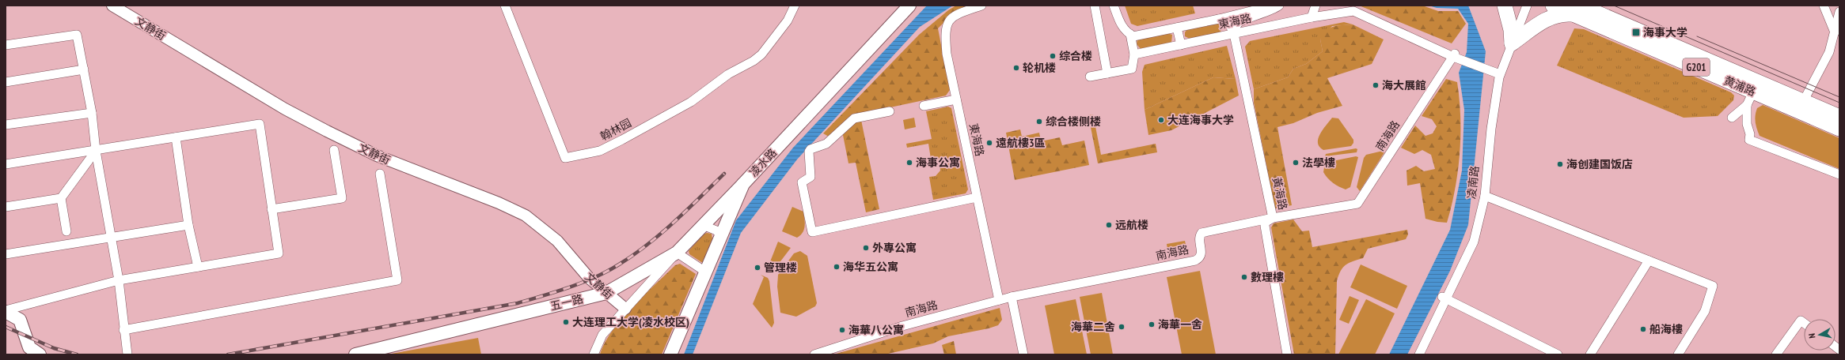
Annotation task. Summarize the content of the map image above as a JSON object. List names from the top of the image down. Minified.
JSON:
{"streets":{"highway":["G201","黄浦路"],"main road":["凌水路","五一路"],"street":["東海路","文静街","翰林园","南海路","凌南路","黃海路"]},"crossings":[["東海路","南海路"],["東海路","黃海路"],["文静街","五一路"],["南海路","黃海路"],["凌水路","五一路"]],"places":{"transit":["海事大学"],"other":["综合楼","轮机楼","海大展館","大连海事大学","综合楼侧楼","遠航樓3區","海事公寓","法學樓","海创建国饭店","远航楼","外專公寓","海华五公寓","管理楼","數理樓","大连理工大学(凌水校区)","海華一舍","海華二舍","船海樓","海華八公寓"]},"north":"left"}
